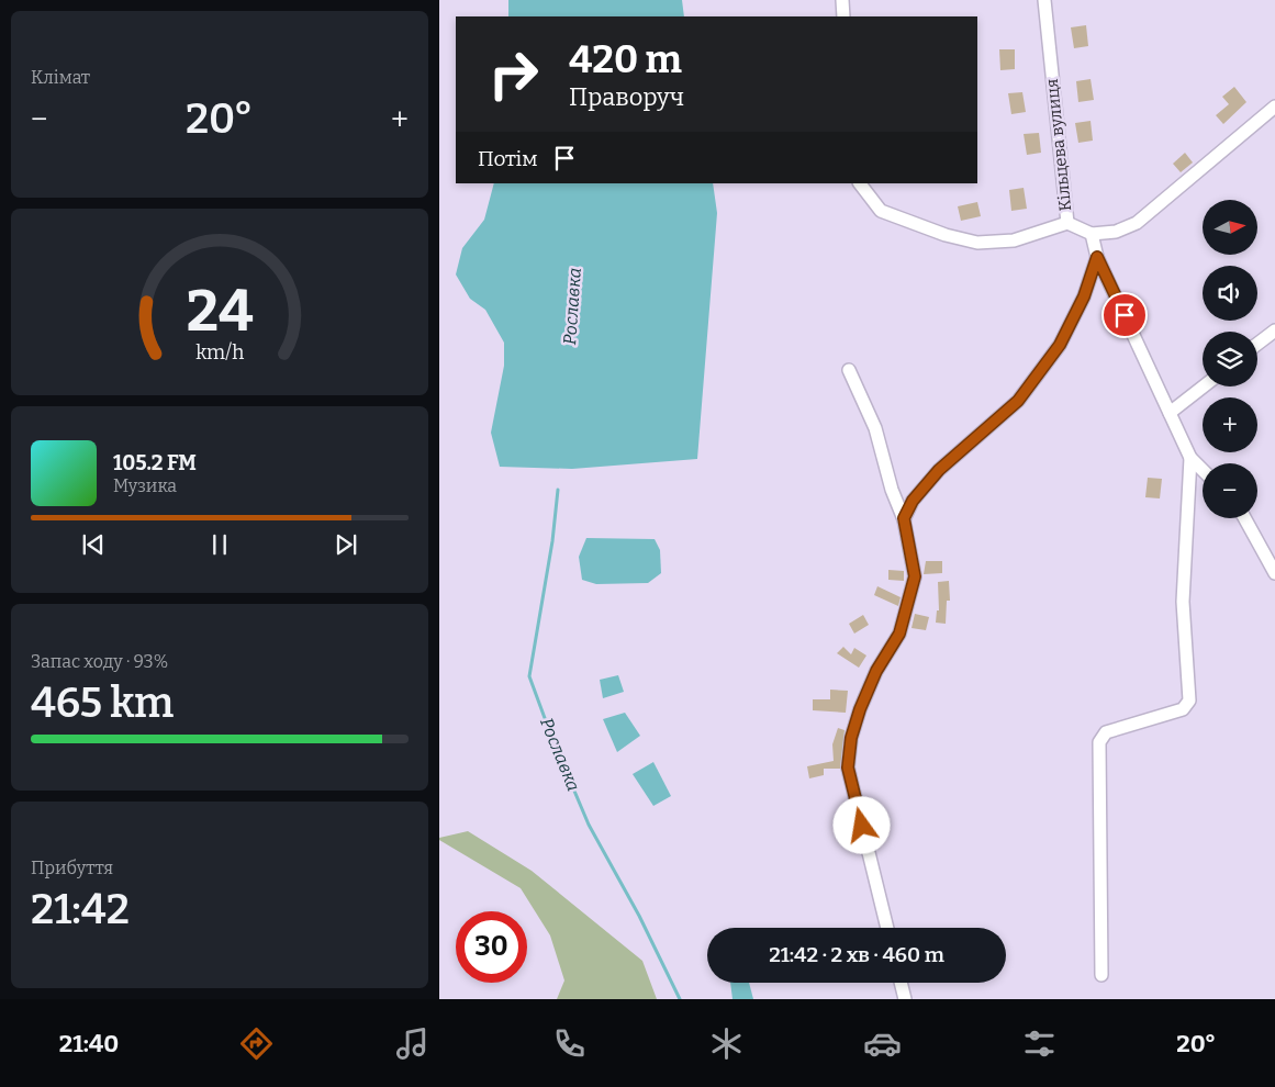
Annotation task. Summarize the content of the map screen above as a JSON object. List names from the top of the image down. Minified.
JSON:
{"streets":{"street":["Кільцева вулиця"]},"water":["Рославка"],"north":"right","page":{"tile":["Клімат",["Запас ходу · 93%","465 km"],["Прибуття","21:42"]],"turn":["420 m","Праворуч"],"heat":["−","20°","+"],"then":"Потім","map_buttons":["+","−"],"song":["105.2 FM","Музика"],"limit":"30","trip":"21:42 · 2 хв · 460 m","tabs":["21:40","20°"],"gauge":["24","km/h"]}}
